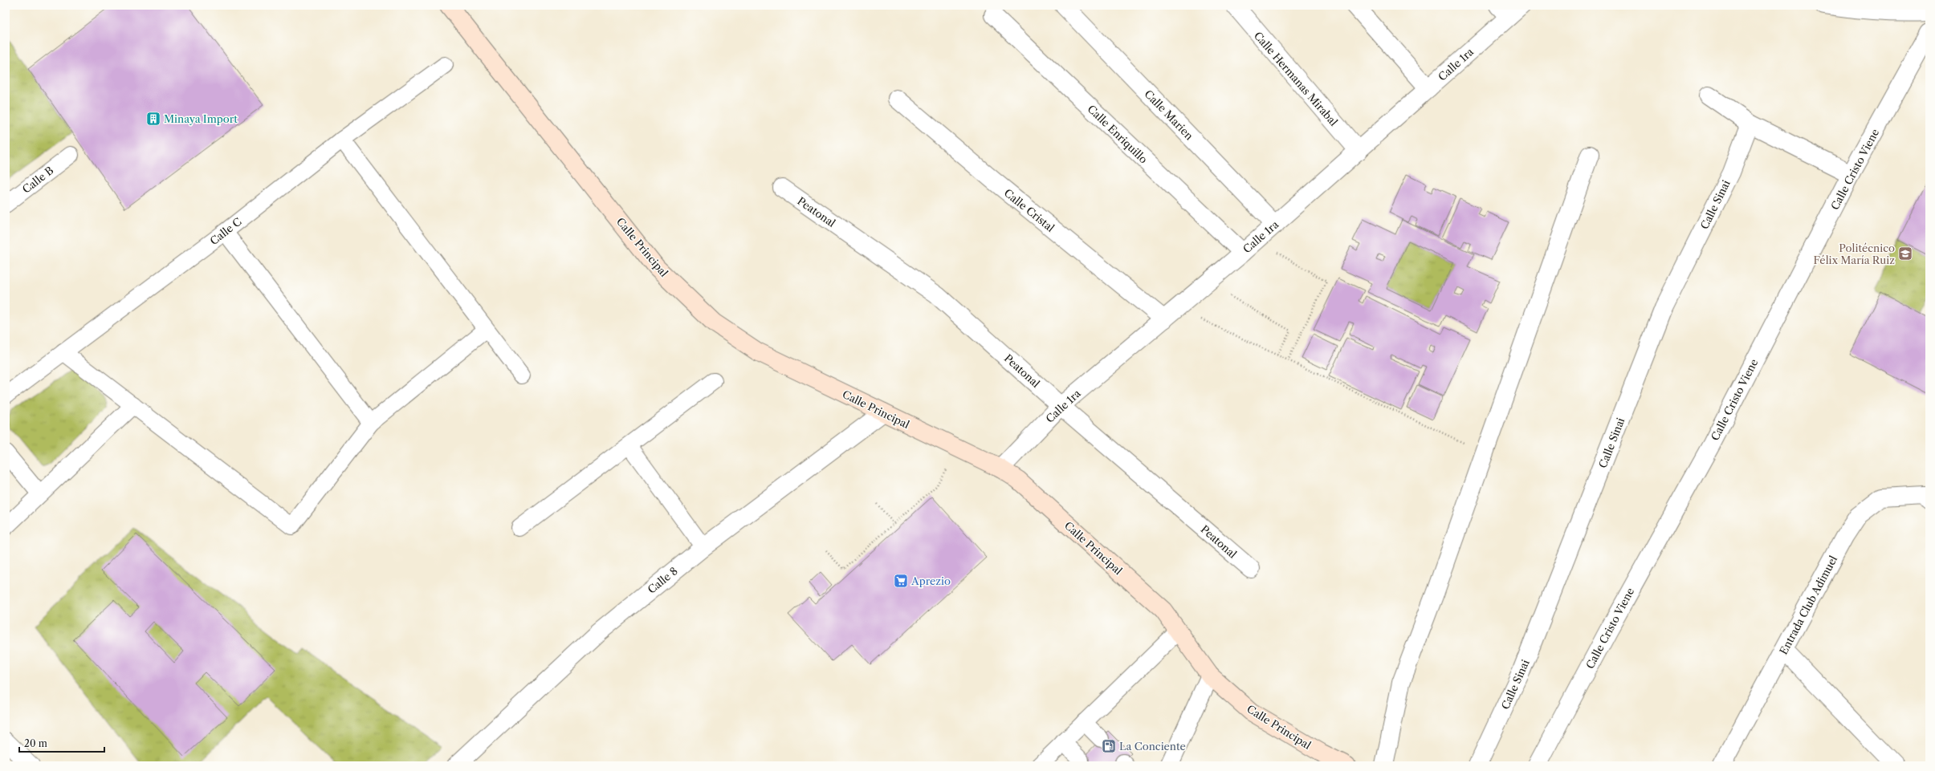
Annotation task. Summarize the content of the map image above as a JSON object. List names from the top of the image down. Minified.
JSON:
{"streets":{"street":["Calle 1ra","Calle Hermanas Mirabal","Calle Marien","Calle Enriquillo","Calle Cristo Viene","Calle Sinai","Calle Cristal","Peatonal","Calle Principal","Calle 8","Entrada Club Adimuel"],"lane":["Calle B","Calle C"]},"crossings":[["Calle 1ra","Calle Hermanas Mirabal"],["Calle 1ra","Calle Marien"],["Calle 1ra","Calle Enriquillo"],["Calle 1ra","Calle Cristal"],["Calle 1ra","Peatonal"],["Calle 1ra","Calle Principal"],["Calle Principal","Calle 8"]],"places":{"building":["Minaya Import"],"school or university":["Politécnico Félix María Ruiz"],"supermarket":["Aprezio"],"fuel station":["La Conciente"]},"scale_bar":"20 m"}
